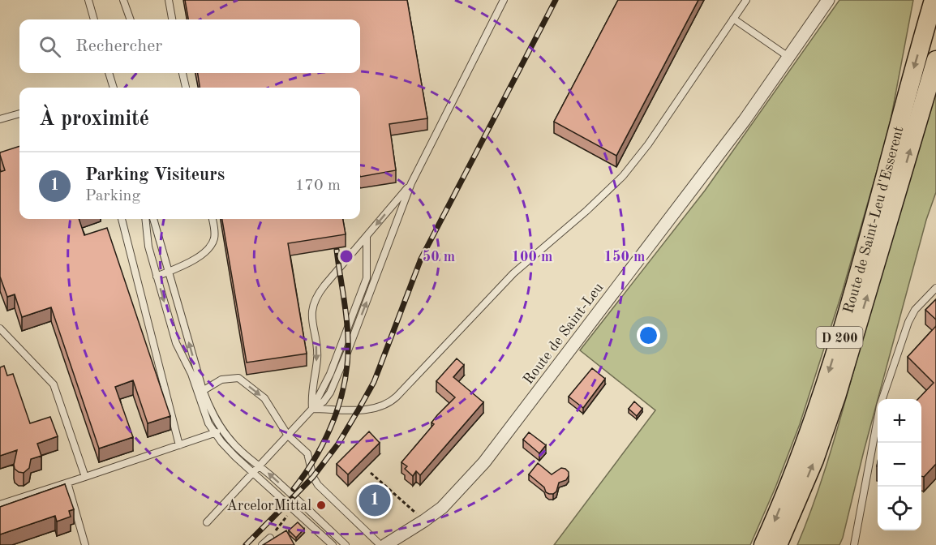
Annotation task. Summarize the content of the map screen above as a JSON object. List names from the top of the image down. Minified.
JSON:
{"streets":{"main road":["Route de Saint-Leu d'Esserent","D 200"],"street":["Route de Saint-Leu"]},"places":["ArcelorMittal"],"page":{"search":"Rechercher","heading":"À proximité","list":[{"mark":"1","name":"Parking Visiteurs","note":"Parking","value":"170 m"}],"map_buttons":["+","−"],"pins":"1"},"rings":["50 m","100 m","150 m"]}
